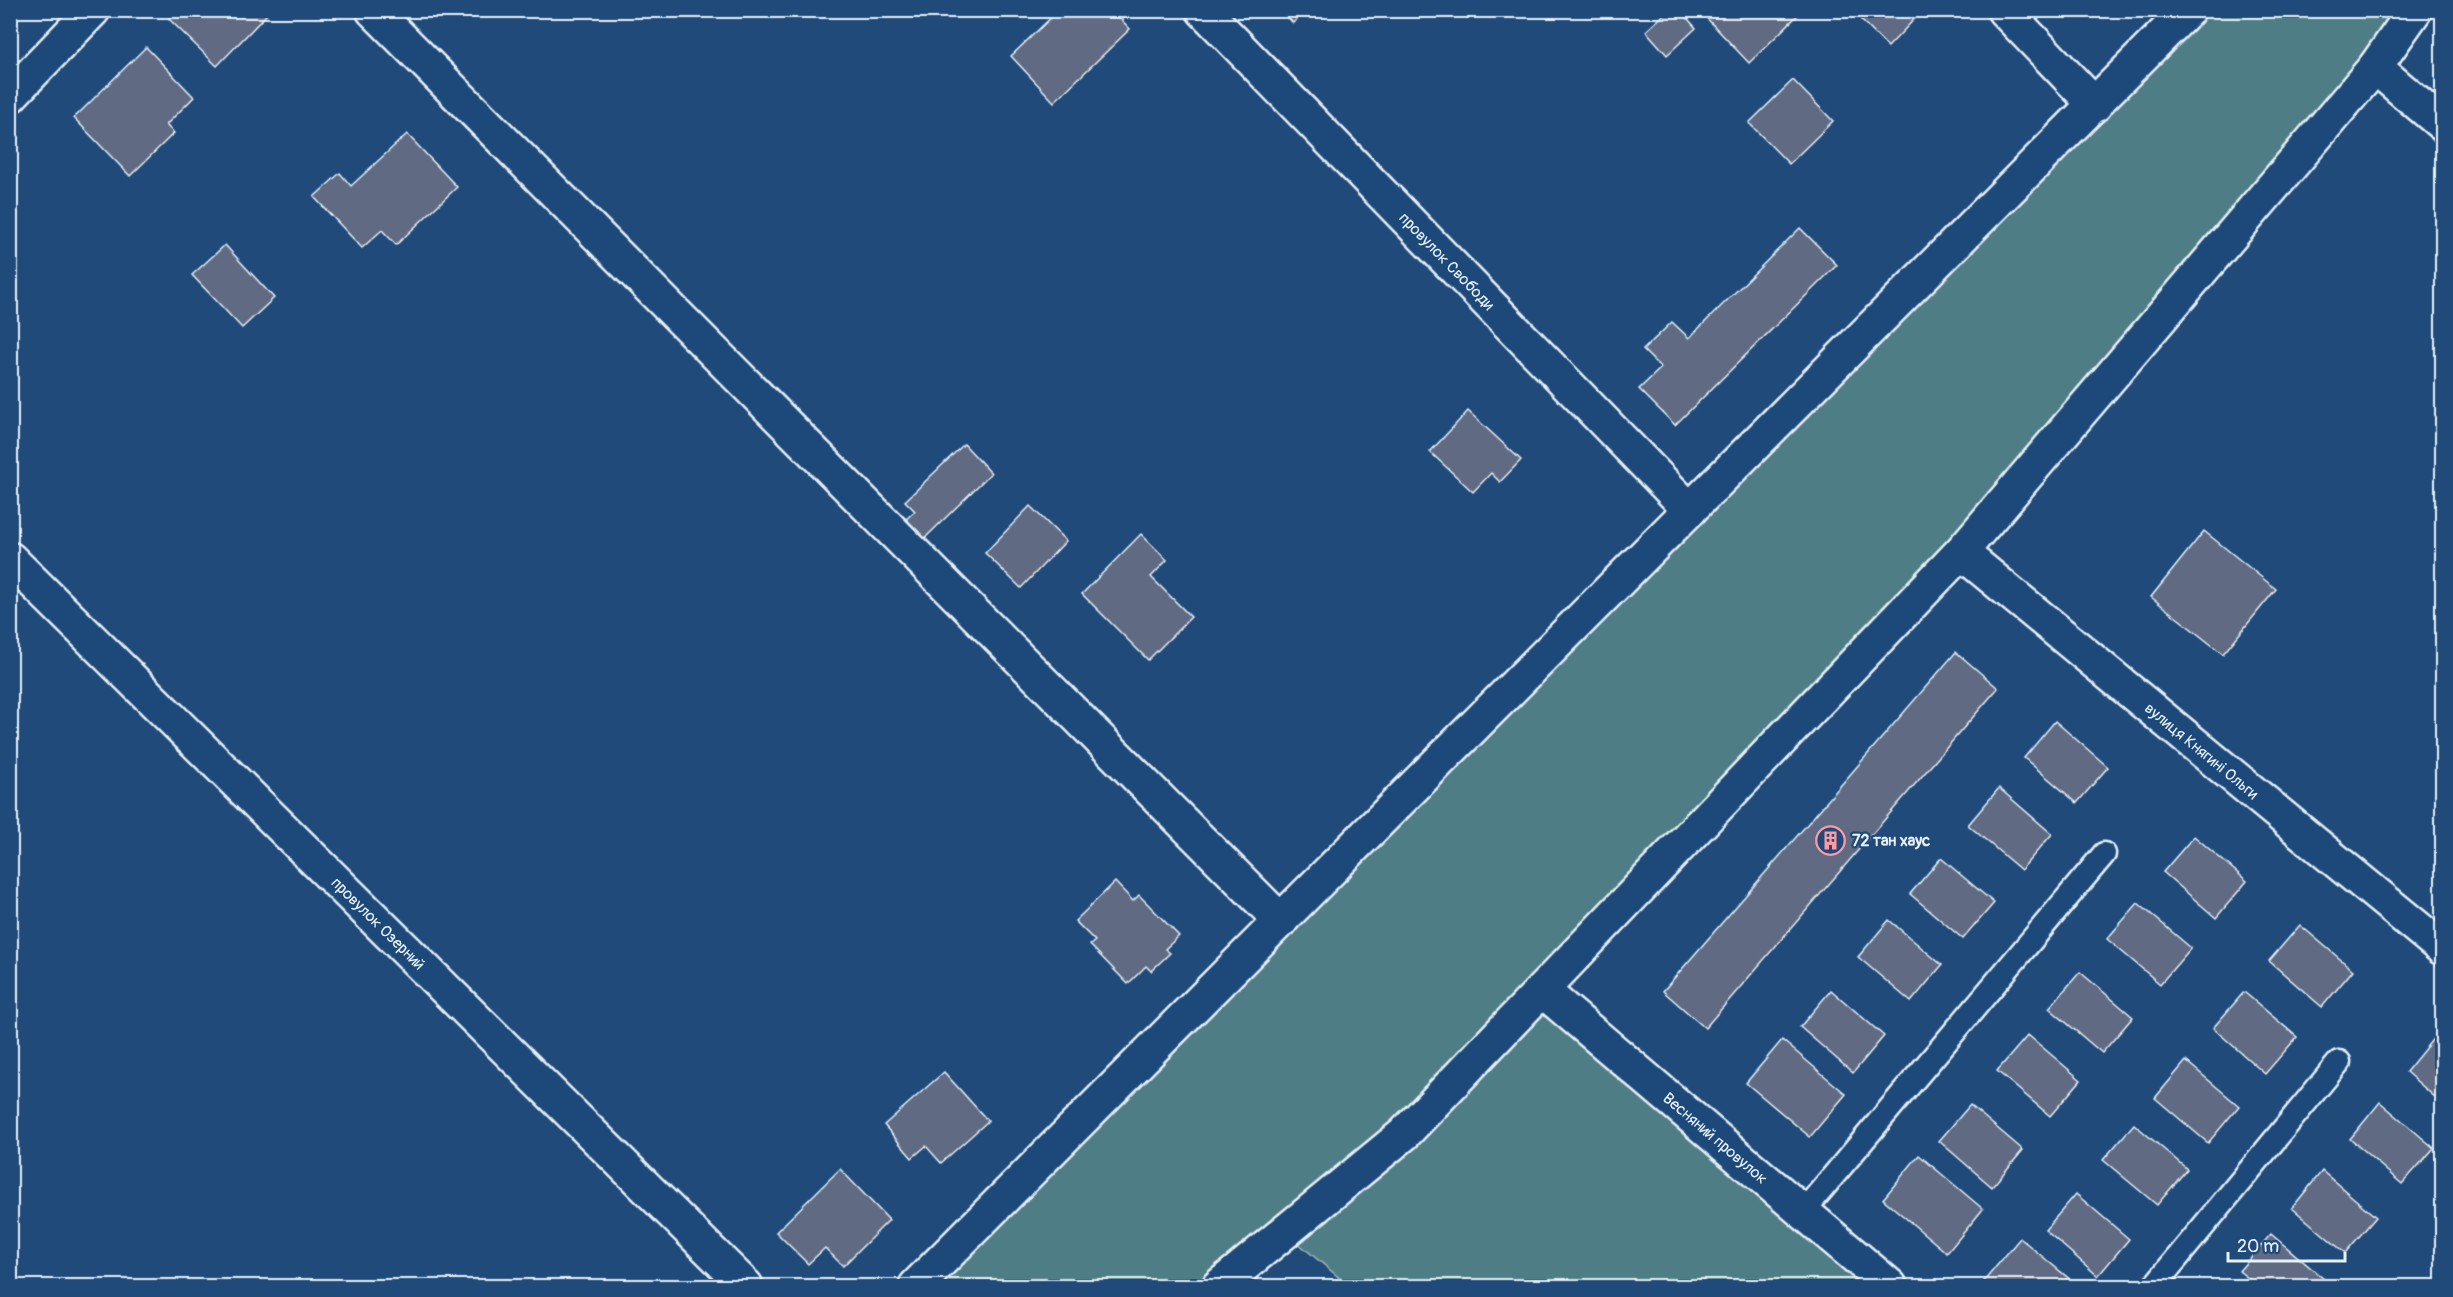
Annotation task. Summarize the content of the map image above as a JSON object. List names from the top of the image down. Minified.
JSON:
{"streets":{"street":["провулок Свободи","провулок Озерний","Весняний провулок"]},"places":{"building":["72 тан хаус"]},"scale_bar":"20 m"}
